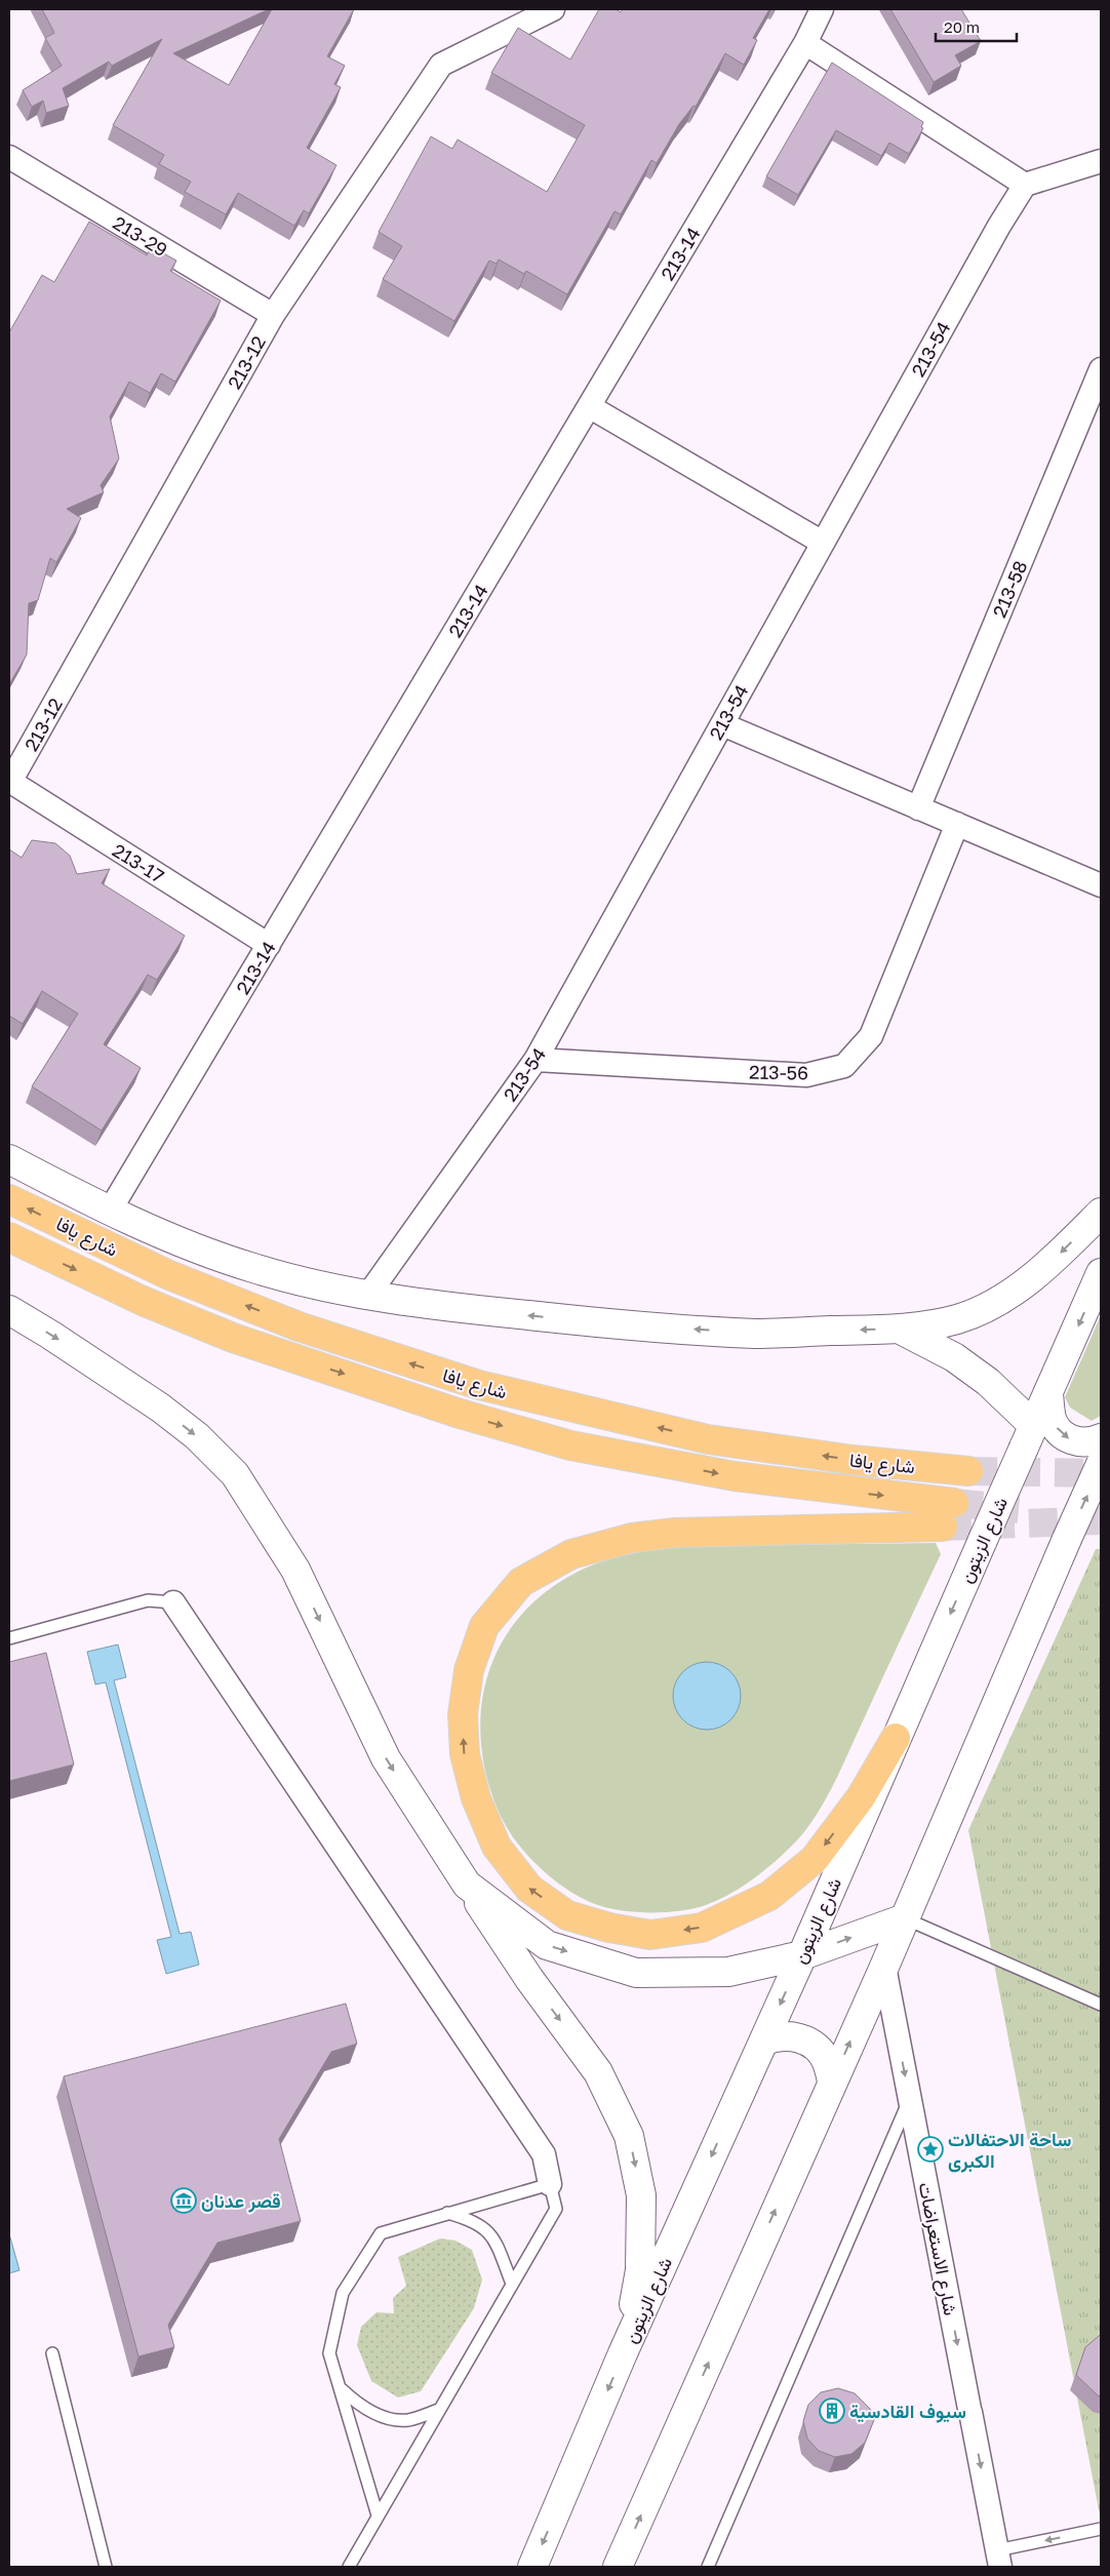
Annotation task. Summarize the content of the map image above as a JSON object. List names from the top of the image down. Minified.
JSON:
{"streets":{"highway":["شارع يافا"],"main road":["شارع الزيتون"],"street":["213-29","213-14","213-54","213-12","213-58","213-17","213-56","شارع الاستعراضات"]},"crossings":[["213-29","213-12"],["213-14","213-17"],["213-54","213-56"],["213-12","213-17"],["شارع يافا","شارع الزيتون"]],"one_way":["شارع الاستعراضات"],"places":{"place":["ساحة الاحتفالات الكبرى"],"museum":["قصر عدنان"],"building":["سيوف القادسية"]},"scale_bar":"20 m"}
